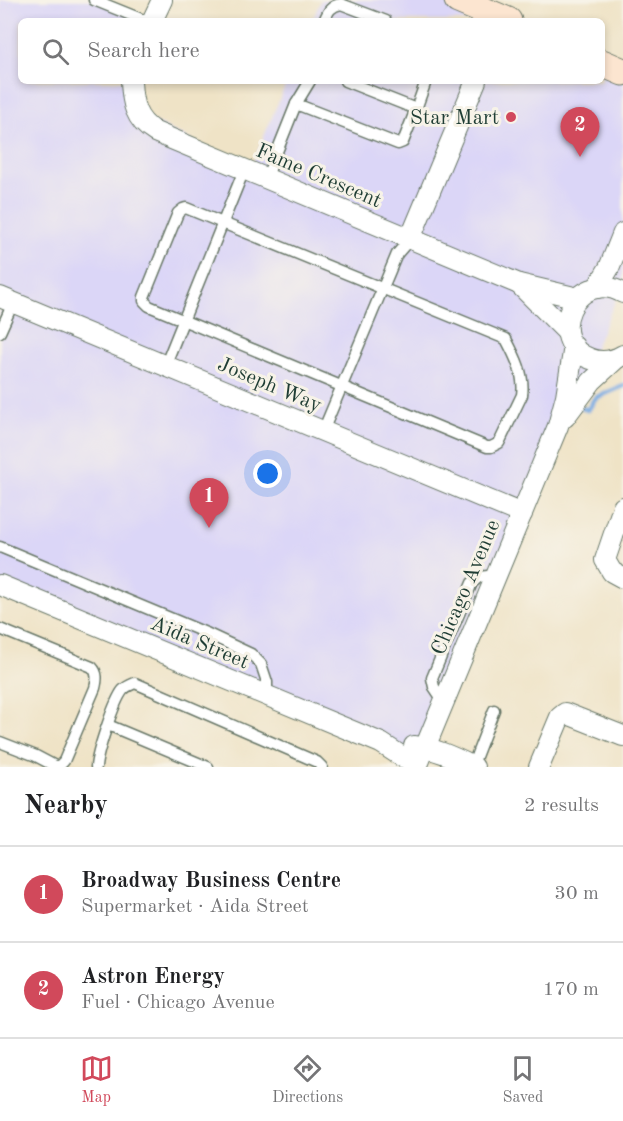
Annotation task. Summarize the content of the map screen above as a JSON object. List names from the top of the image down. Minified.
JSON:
{"streets":{"street":["Fame Crescent","Joseph Way","Chicago Avenue","Aida Street"]},"crossings":[["Fame Crescent","Chicago Avenue"],["Joseph Way","Chicago Avenue"],["Chicago Avenue","Aida Street"]],"places":["Star Mart"],"page":{"search":"Search here","pins":["2","1"],"heading":["Nearby","2 results"],"list":[{"mark":"1","name":"Broadway Business Centre","note":"Supermarket · Aida Street","value":"30 m"},{"mark":"2","name":"Astron Energy","note":"Fuel · Chicago Avenue","value":"170 m"}],"nav":["Map","Directions","Saved"]}}
